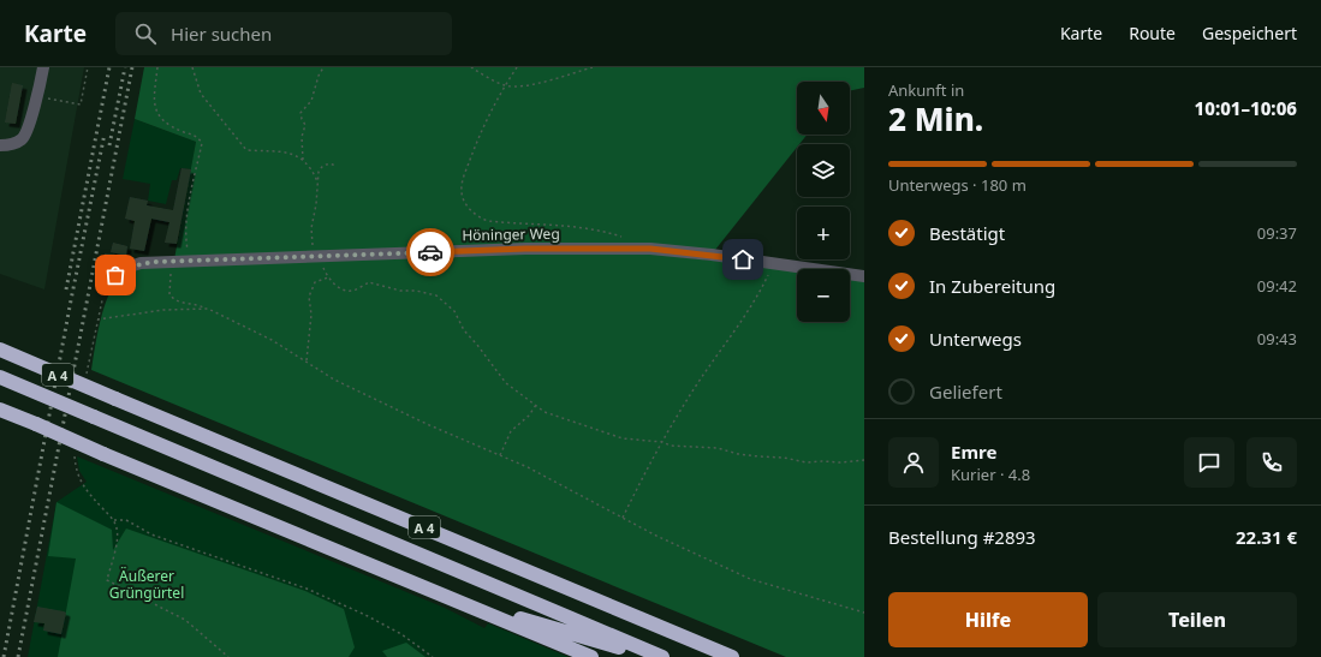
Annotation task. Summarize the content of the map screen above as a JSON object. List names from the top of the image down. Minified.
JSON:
{"streets":{"highway":["A 4"],"street":["Höninger Weg"]},"parks":["Äußerer Grüngürtel"],"north":"bottom","page":{"header":"Karte","search":"Hier suchen","nav":["Karte","Route","Gespeichert"],"heading":["2 Min.","Ankunft in","10:01–10:06"],"panel":["Emre","Kurier · 4.8","Bestellung #2893","22.31 €"],"map_buttons":["+","−"],"bar":"Unterwegs · 180 m","list":[["Bestätigt","09:37"],["In Zubereitung","09:42"],["Unterwegs","09:43"],"Geliefert"],"buttons":["Hilfe","Teilen"]}}
